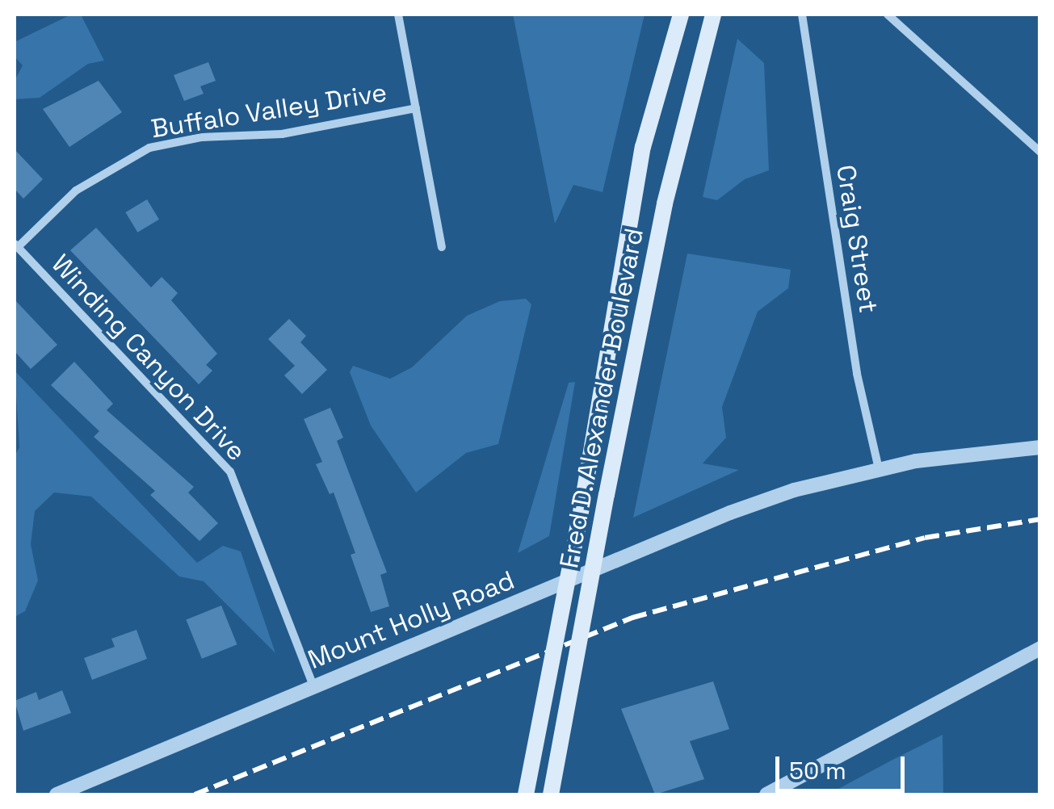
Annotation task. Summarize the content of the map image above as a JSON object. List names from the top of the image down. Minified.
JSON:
{"streets":{"main road":["Fred D. Alexander Boulevard"],"street":["Buffalo Valley Drive","Craig Street","Winding Canyon Drive","Mount Holly Road"]},"crossings":[["Buffalo Valley Drive","Winding Canyon Drive"],["Craig Street","Mount Holly Road"],["Winding Canyon Drive","Mount Holly Road"]],"scale_bar":"50 m"}
